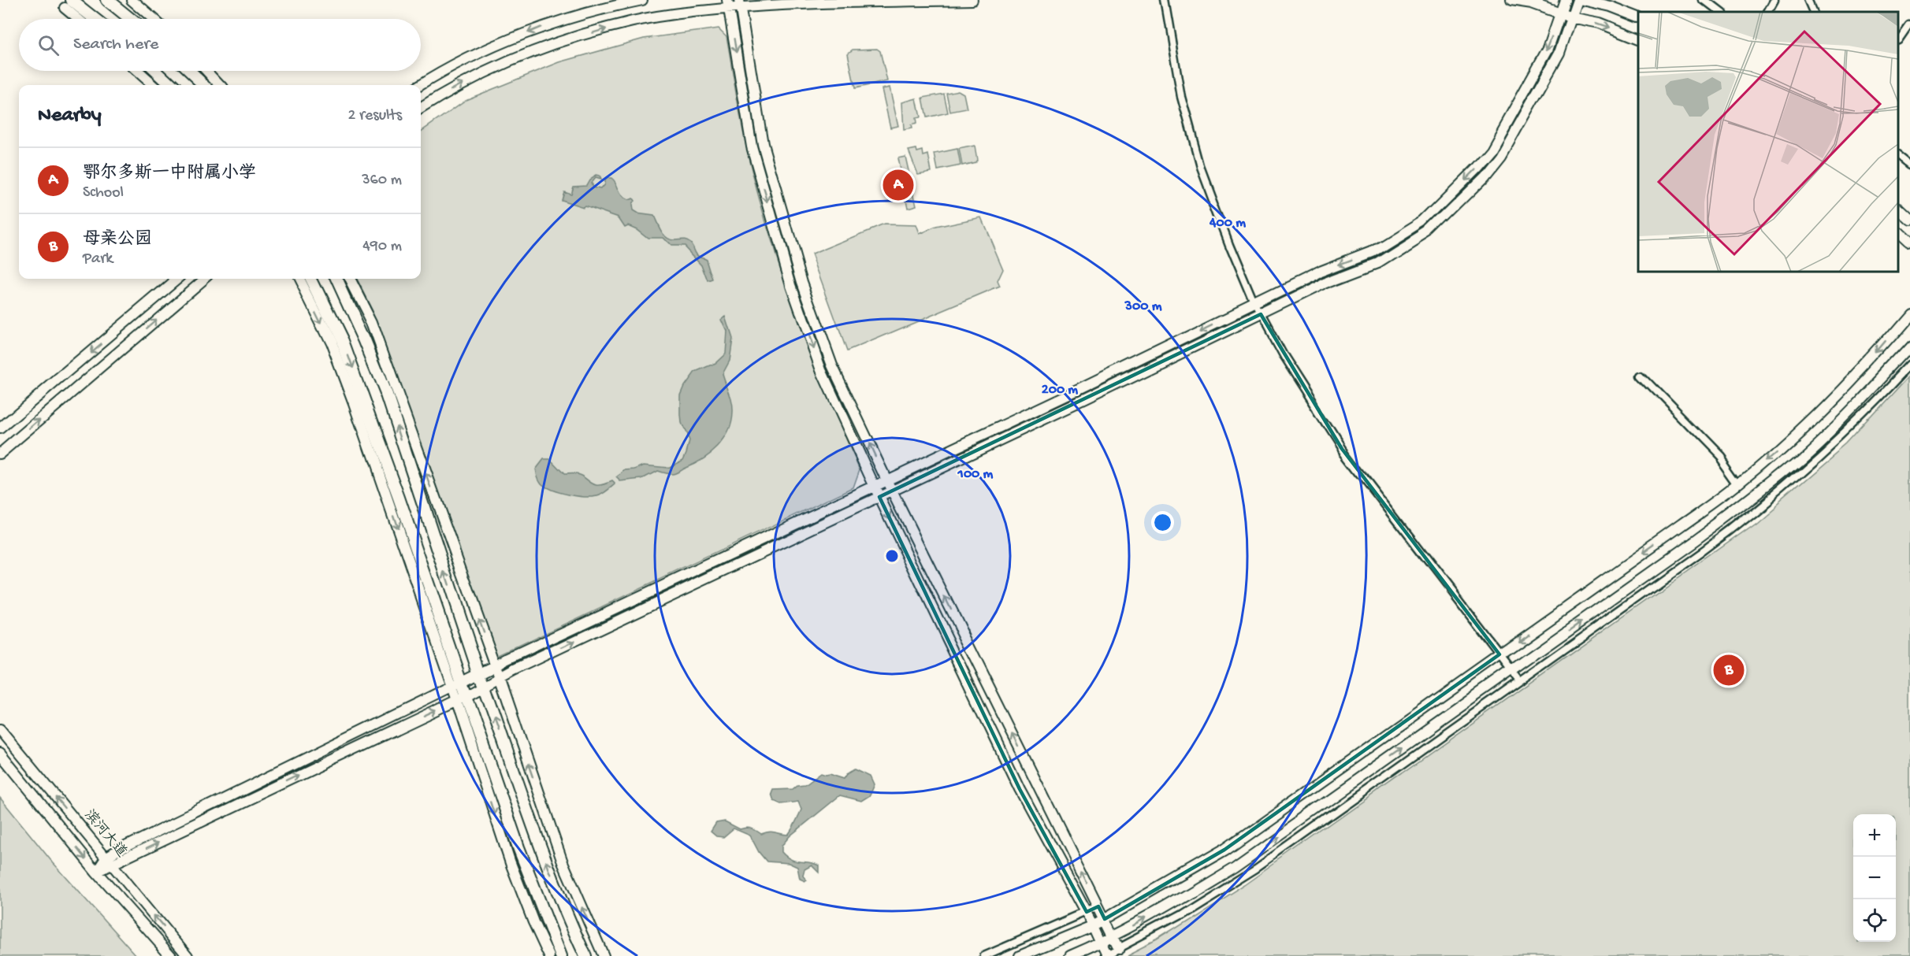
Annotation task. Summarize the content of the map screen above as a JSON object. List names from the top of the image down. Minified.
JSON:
{"streets":{"street":["滨河大道"]},"page":{"search":"Search here","heading":["Nearby","2 results"],"list":[{"mark":"A","name":"鄂尔多斯一中附属小学","note":"School","value":"360 m"},{"mark":"B","name":"母亲公园","note":"Park","value":"490 m"}],"pins":["A","B"],"map_buttons":["+","−"]},"rings":["400 m","300 m","200 m","100 m"]}
